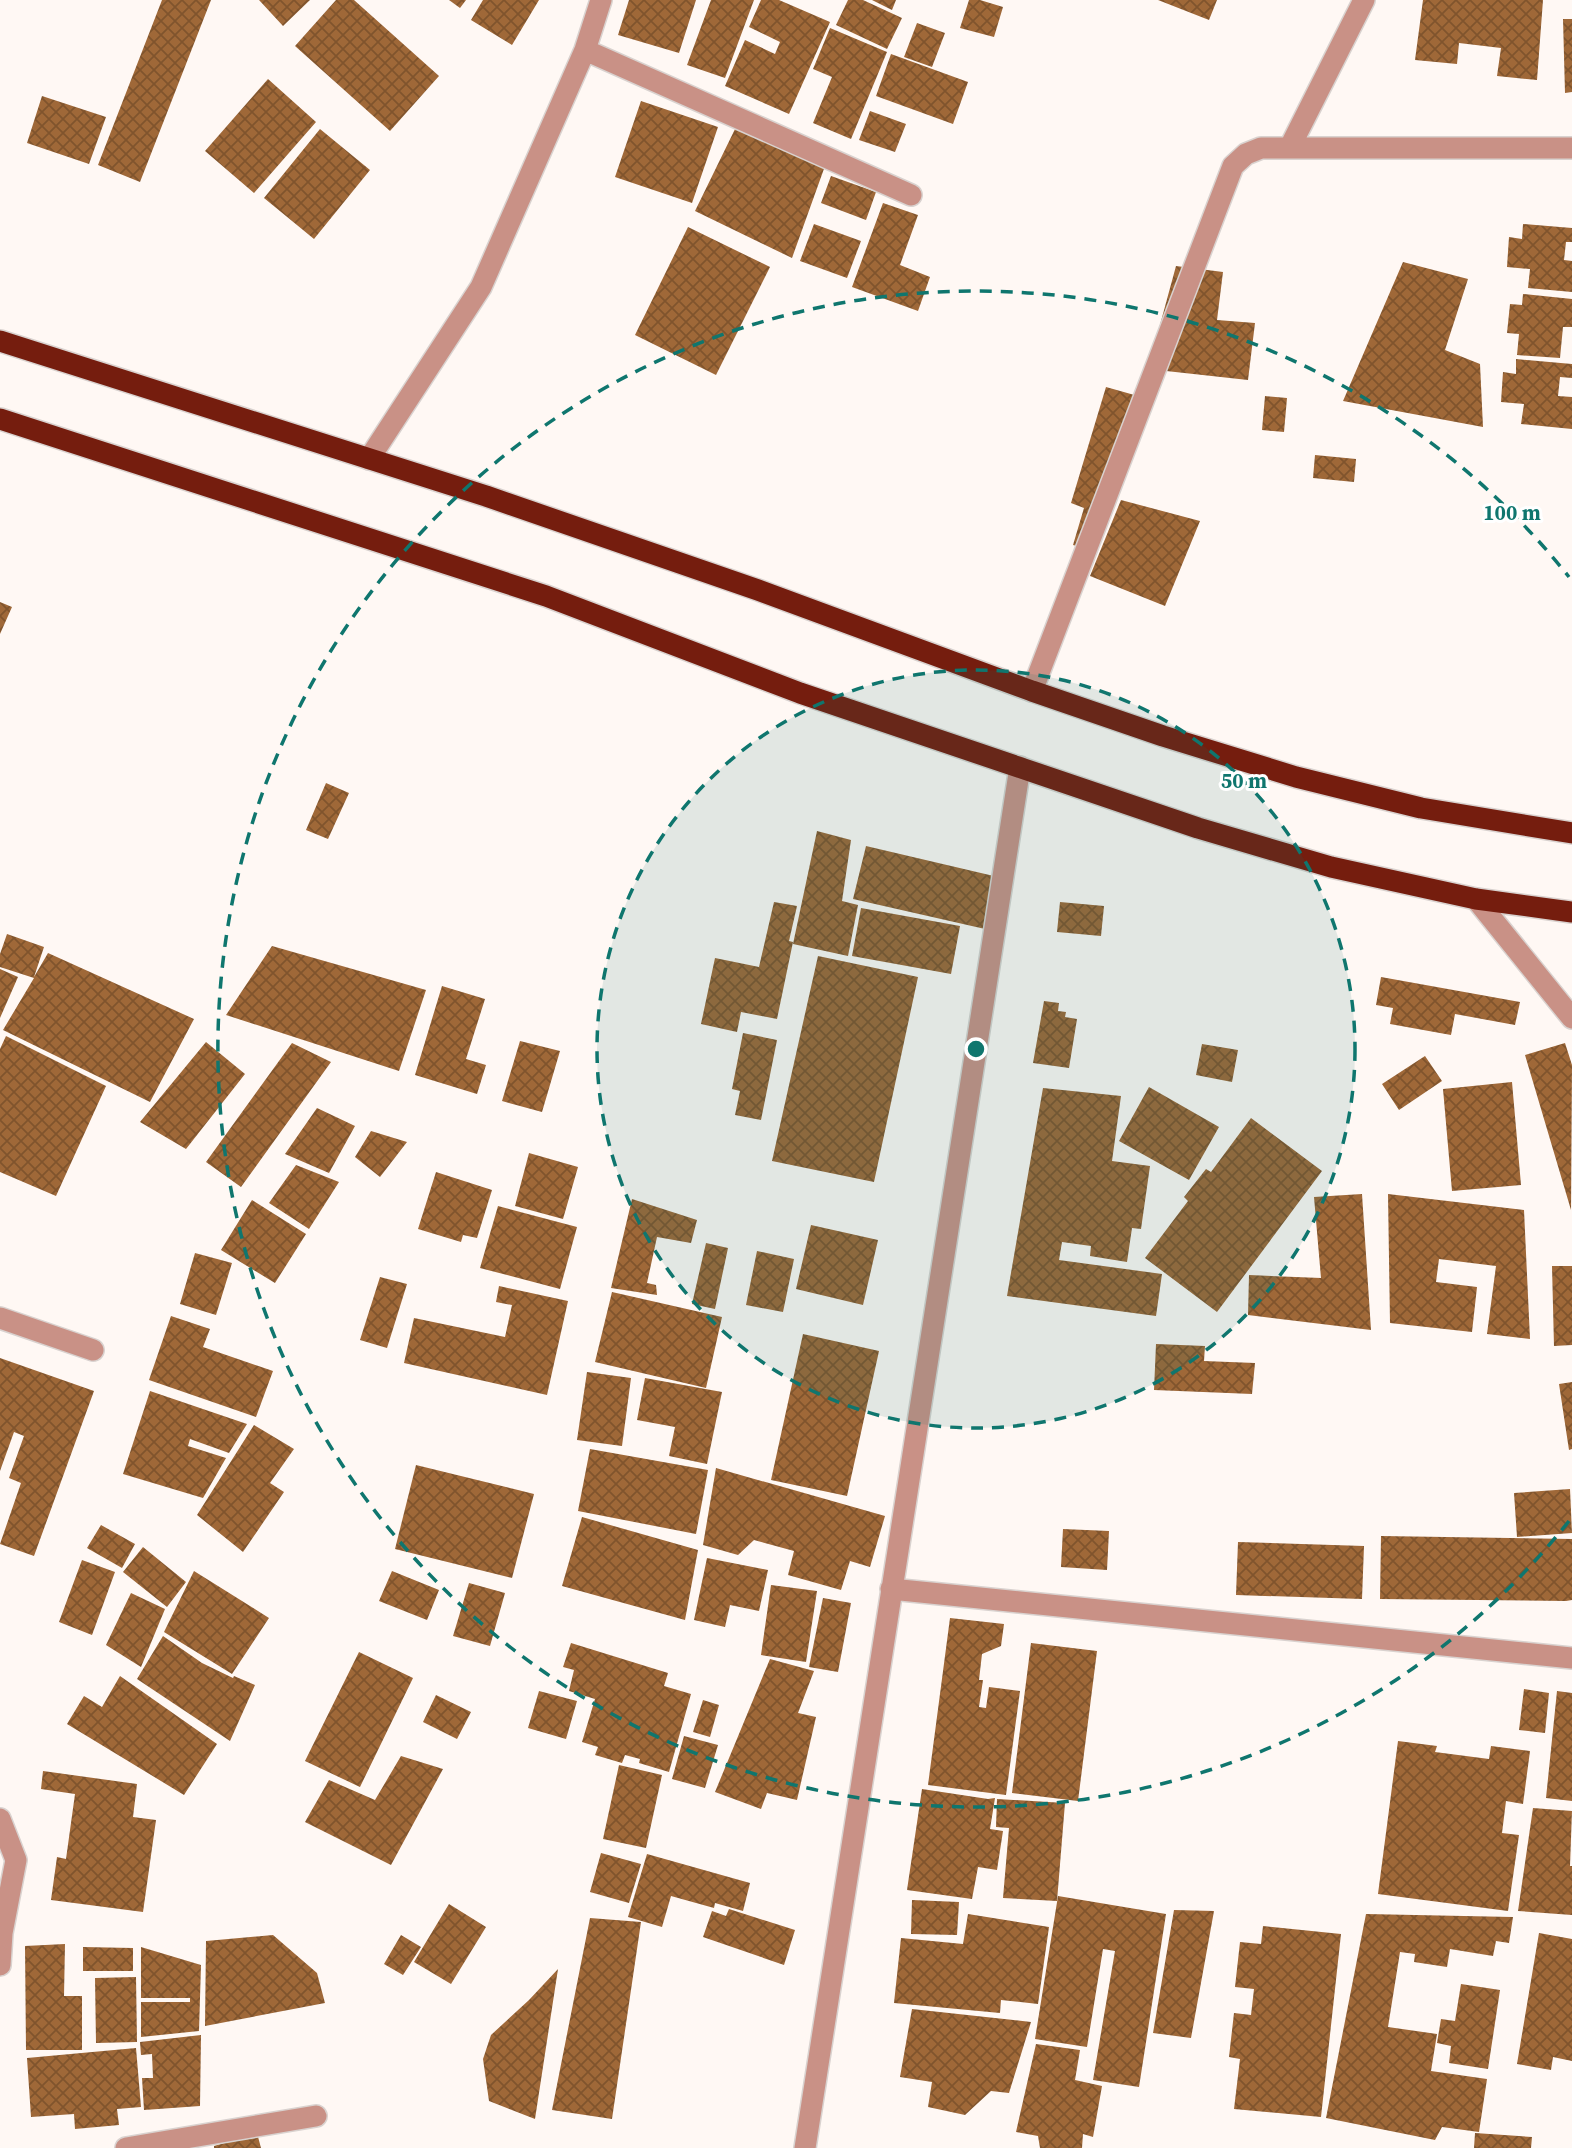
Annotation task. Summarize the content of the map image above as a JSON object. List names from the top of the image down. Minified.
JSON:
{"rings":["100 m","50 m"]}
